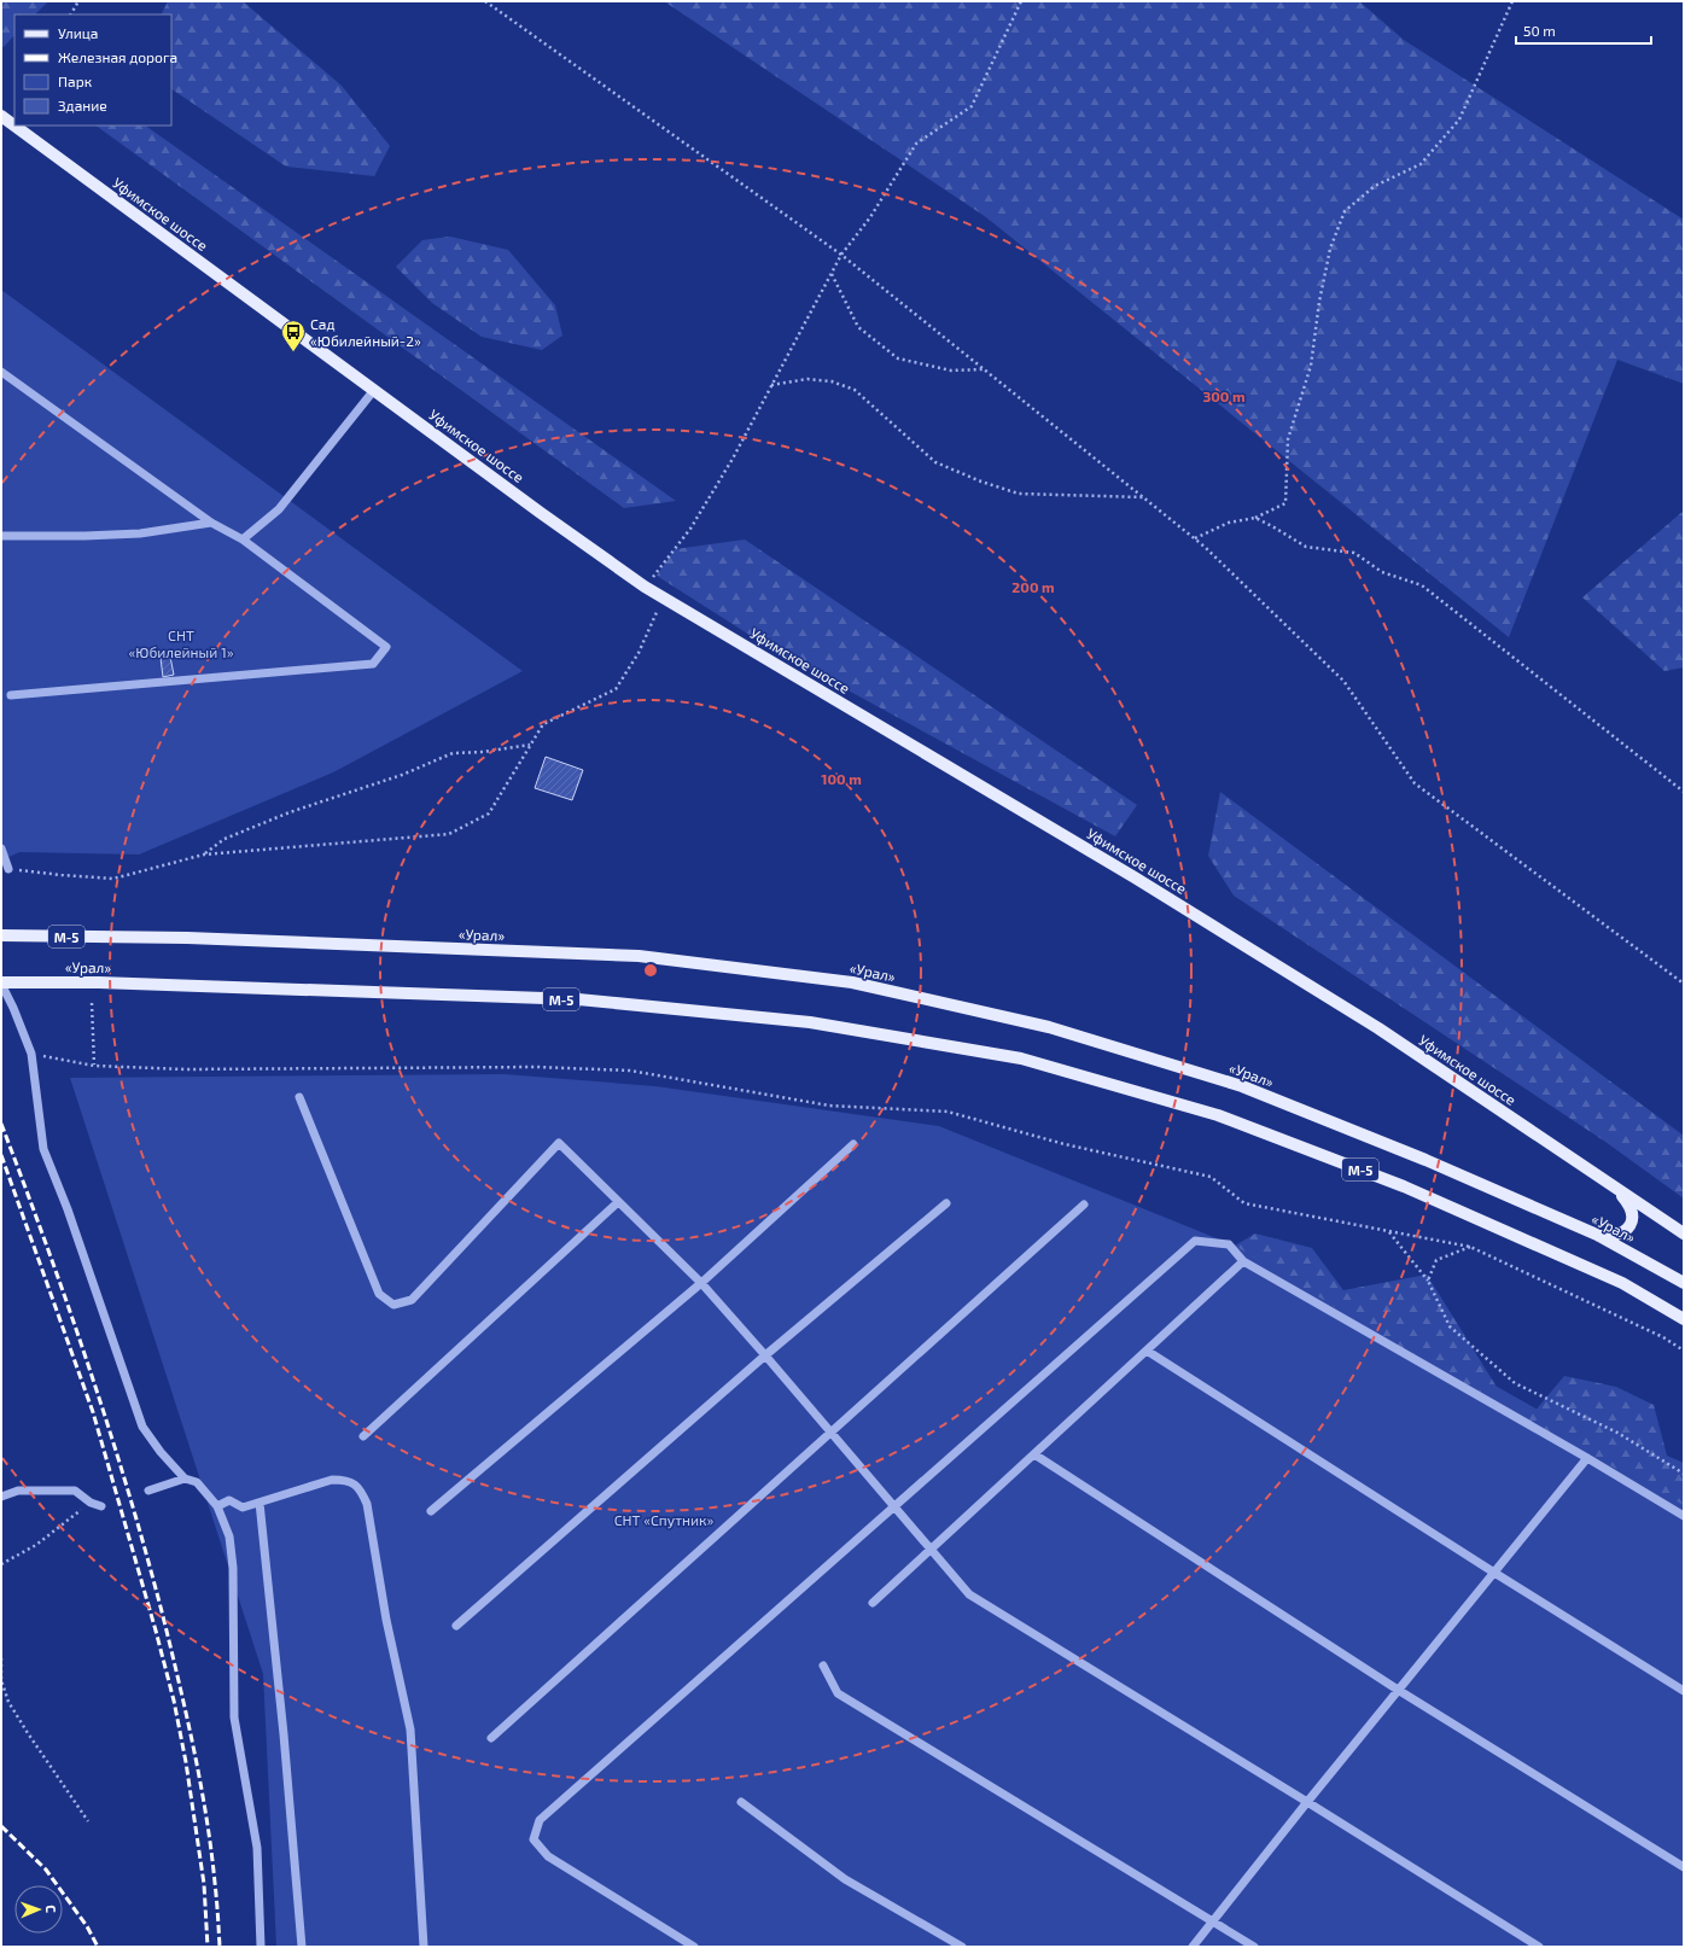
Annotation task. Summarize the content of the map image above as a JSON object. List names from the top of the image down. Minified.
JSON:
{"streets":{"main road":["Уфимское шоссе","«Урал»","М-5"]},"parks":["СНТ «Юбилейный 1»","СНТ «Спутник»"],"places":{"bus stop":["Сад «Юбилейный-2»"]},"legend":["Улица","Железная дорога","Парк","Здание"],"scale_bar":"50 m","north":"right","rings":["300 m","200 m","100 m"]}
